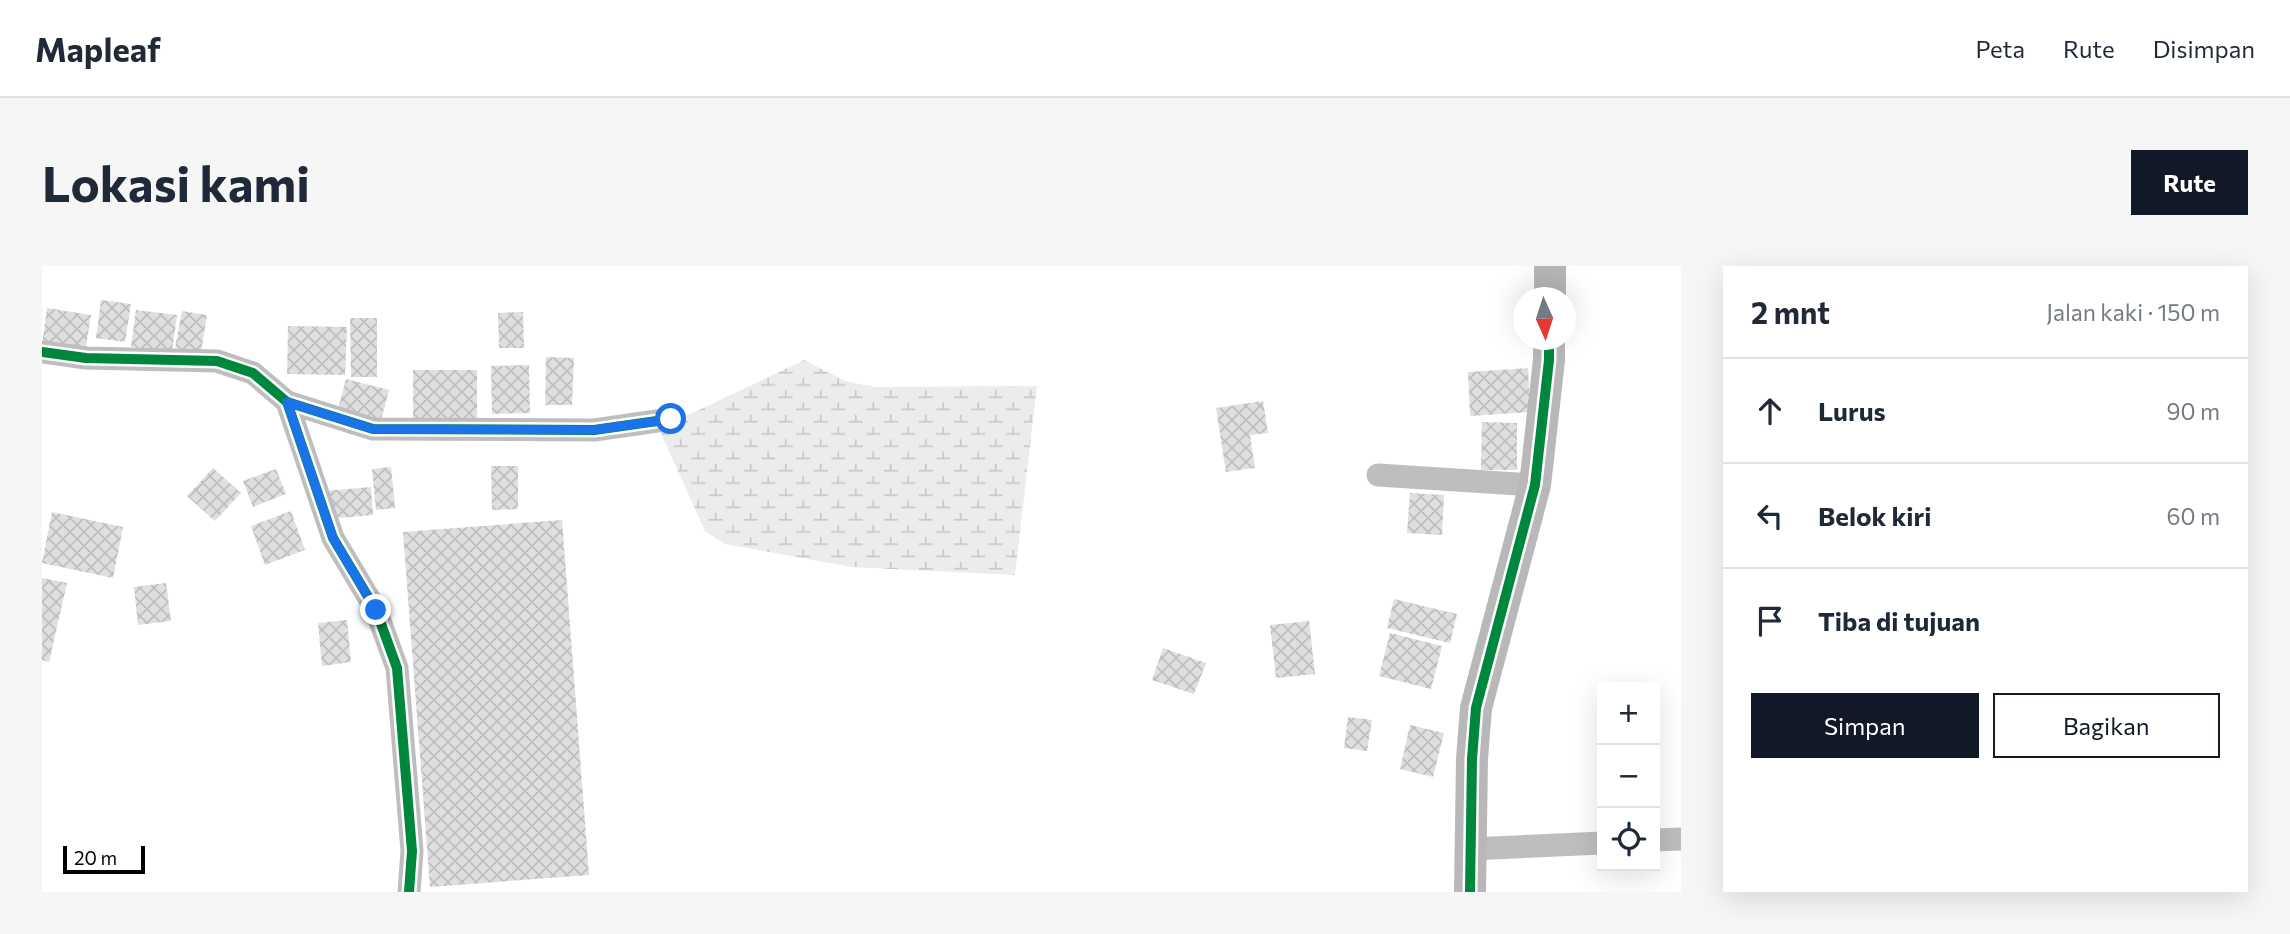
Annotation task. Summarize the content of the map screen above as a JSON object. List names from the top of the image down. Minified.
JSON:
{"scale_bar":"20 m","north":"bottom","page":{"header":"Mapleaf","nav":["Peta","Rute","Disimpan"],"buttons":["Rute",["Simpan","Bagikan"]],"title":"Lokasi kami","heading":["2 mnt","Jalan kaki · 150 m"],"list":[["Lurus","90 m"],["Belok kiri","60 m"],"Tiba di tujuan"],"map_buttons":["+","−"],"scale":"20 m"}}
